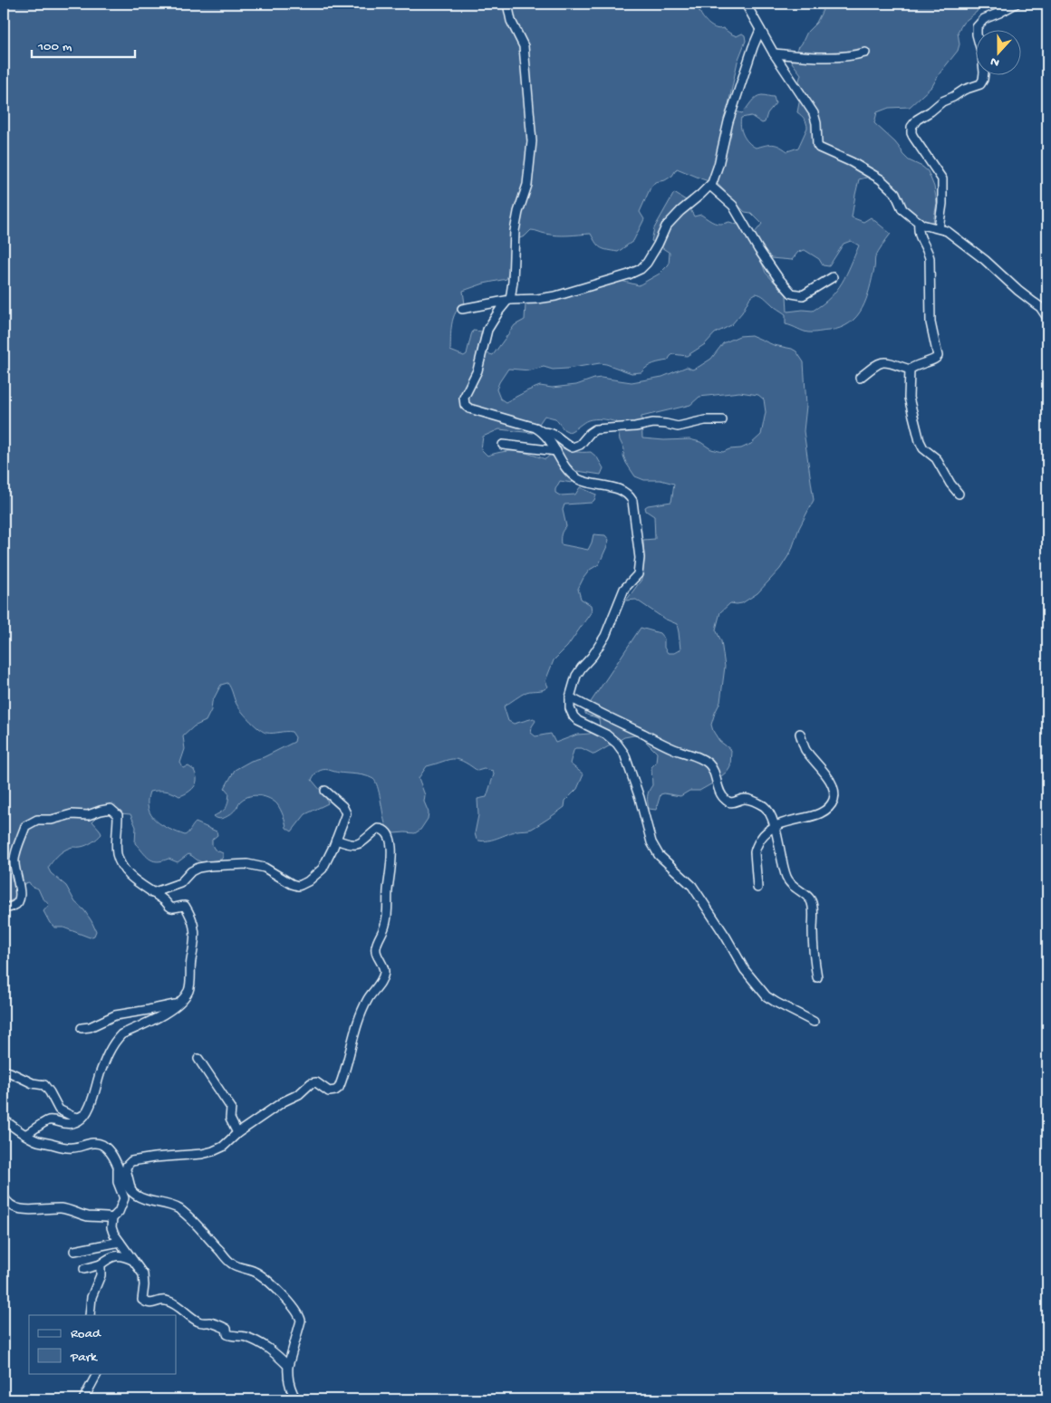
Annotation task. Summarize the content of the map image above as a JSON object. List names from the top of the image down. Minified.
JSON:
{"legend":["Road","Park"],"scale_bar":"100 m","north":"bottom"}
